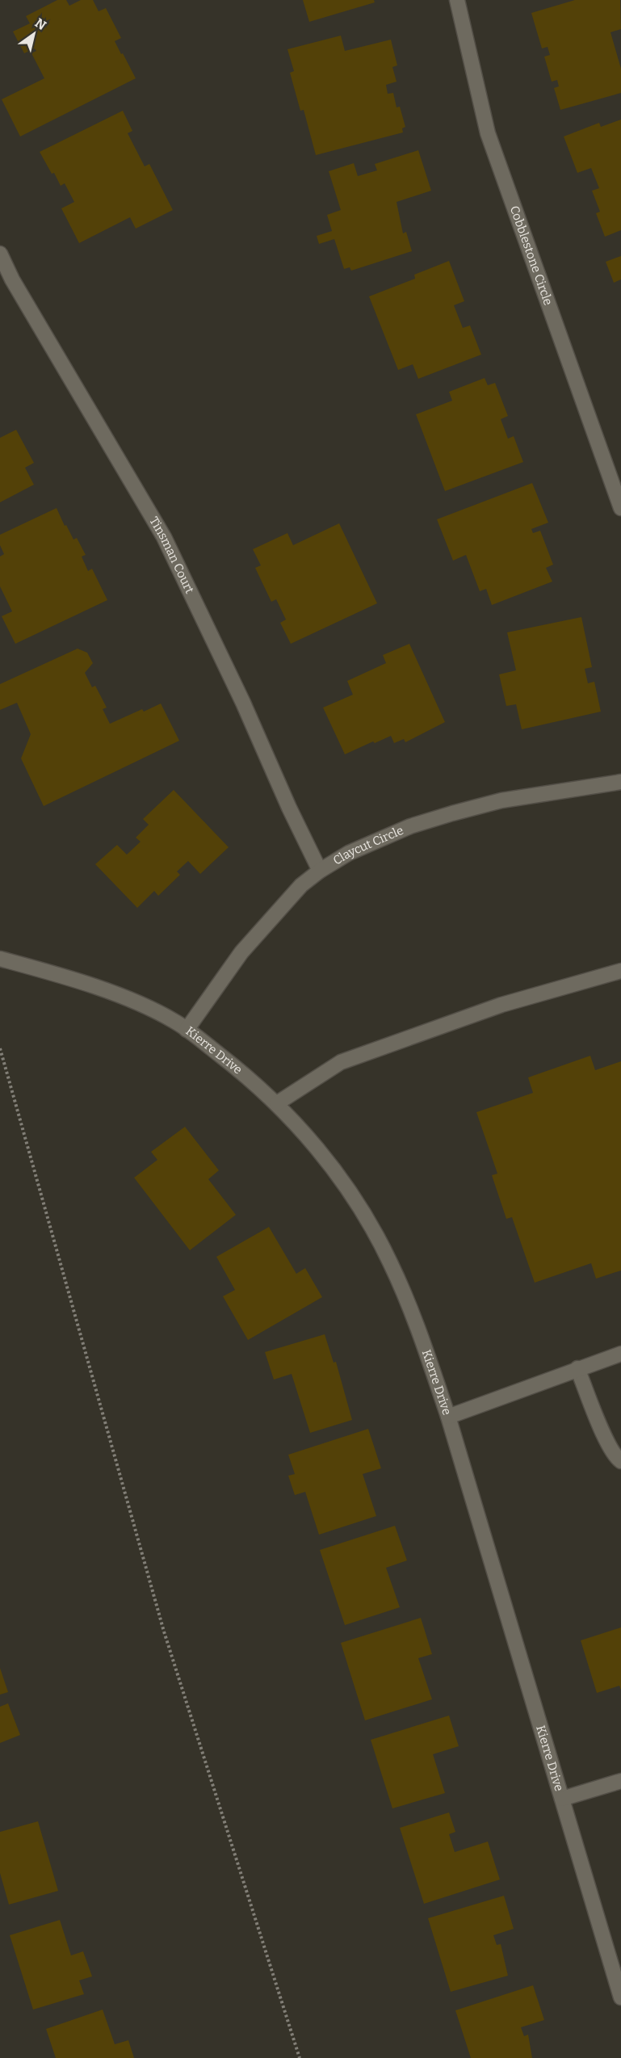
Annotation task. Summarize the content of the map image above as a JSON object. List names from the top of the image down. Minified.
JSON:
{"streets":{"street":["Cobblestone Circle","Tinsman Court","Claycut Circle","Kierre Drive"]},"crossings":[["Tinsman Court","Claycut Circle"],["Claycut Circle","Kierre Drive"]],"north":"top right"}
